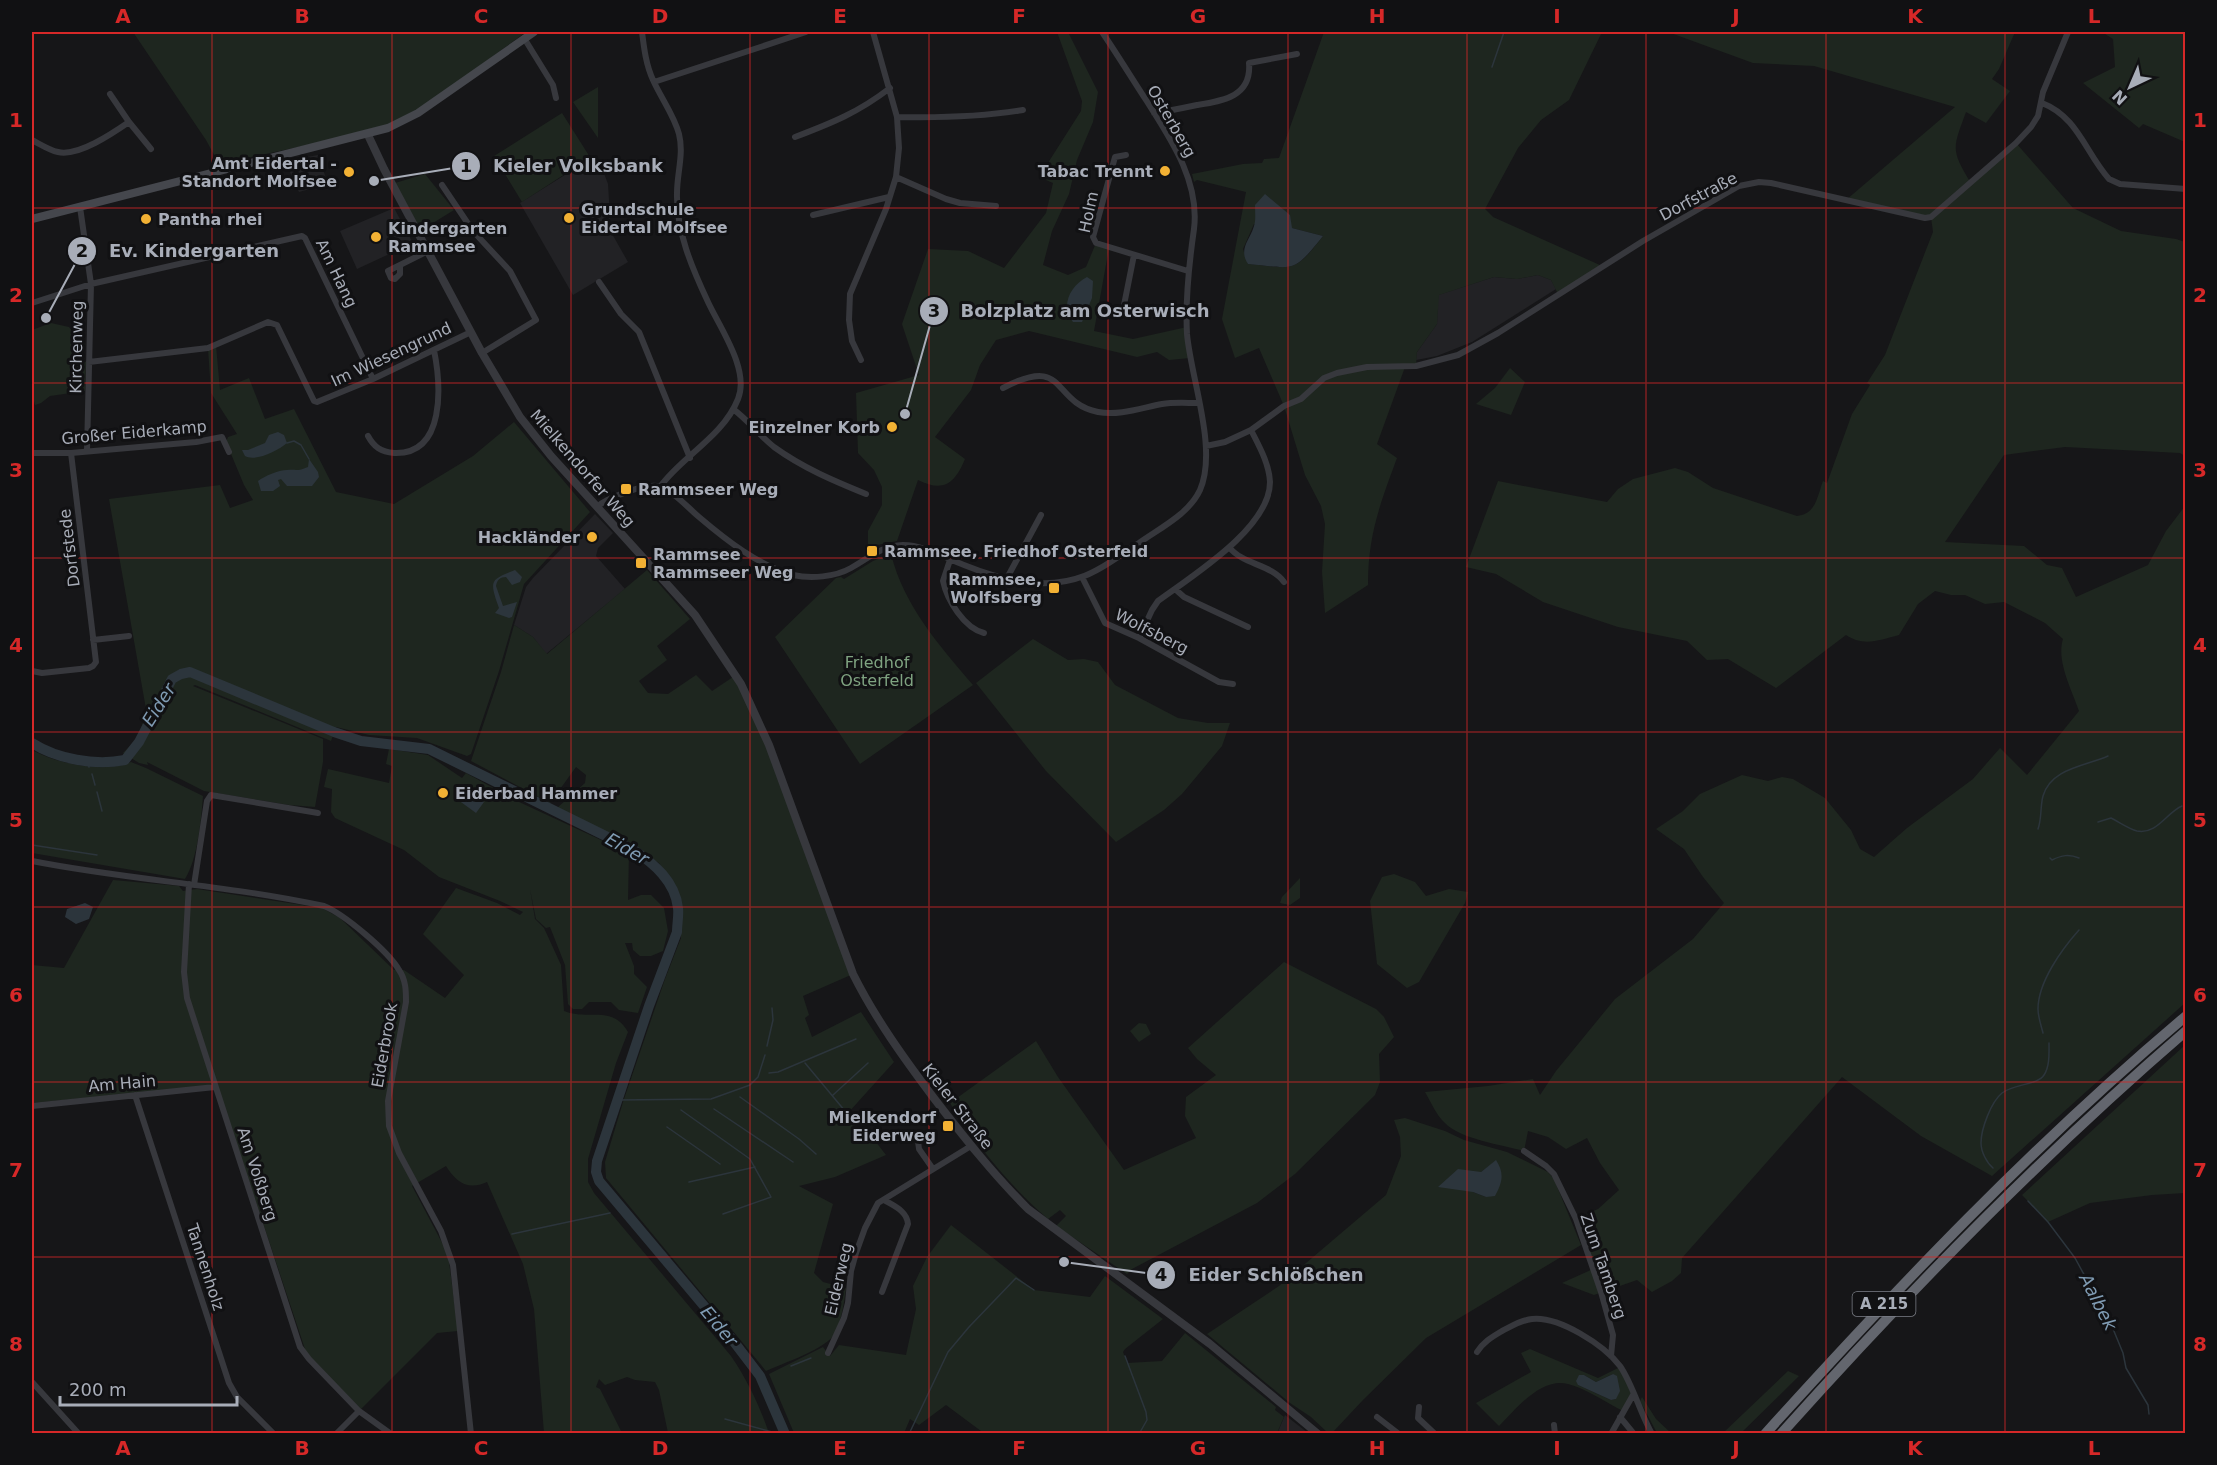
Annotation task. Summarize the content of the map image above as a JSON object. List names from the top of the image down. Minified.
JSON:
{"streets":{"highway":["A 215"],"street":["Osterberg","Dorfstraße","Holm","Am Hang","Kirchenweg","Im Wiesengrund","Großer Eiderkamp","Mielkendorfer Weg","Dorfstede","Wolfsberg","Eiderbrook","Am Hain","Kieler Straße","Am Voßberg","Zum Tamberg","Tannenholz","Eiderweg"]},"crossings":[["Osterberg","Holm"],["Osterberg","Wolfsberg"],["Am Hang","Kirchenweg"],["Am Hang","Im Wiesengrund"],["Kirchenweg","Im Wiesengrund"],["Kirchenweg","Großer Eiderkamp"],["Im Wiesengrund","Mielkendorfer Weg"],["Großer Eiderkamp","Dorfstede"],["Mielkendorfer Weg","Kieler Straße"],["Eiderbrook","Am Voßberg"],["Am Hain","Am Voßberg"],["Am Hain","Tannenholz"],["Kieler Straße","Eiderweg"]],"water":["Eider","Aalbek"],"parks":["Friedhof Osterfeld"],"places":{"other":["Tabac Trennt","Amt Eidertal - Standort Molfsee","Kieler Volksbank","Grundschule Eidertal Molfsee","Pantha rhei","Kindergarten Rammsee","Ev. Kindergarten","Bolzplatz am Osterwisch","Einzelner Korb","Hackländer","Eiderbad Hammer","Eider Schlößchen"],"transit":["Rammseer Weg","Rammsee, Friedhof Osterfeld","Rammsee Rammseer Weg","Rammsee, Wolfsberg","Mielkendorf Eiderweg"]},"scale_bar":"200 m","north":"bottom left","grid":{"columns":["A","B","C","D","E","F","G","H","I","J","K","L"],"rows":["1","2","3","4","5","6","7","8"]}}
